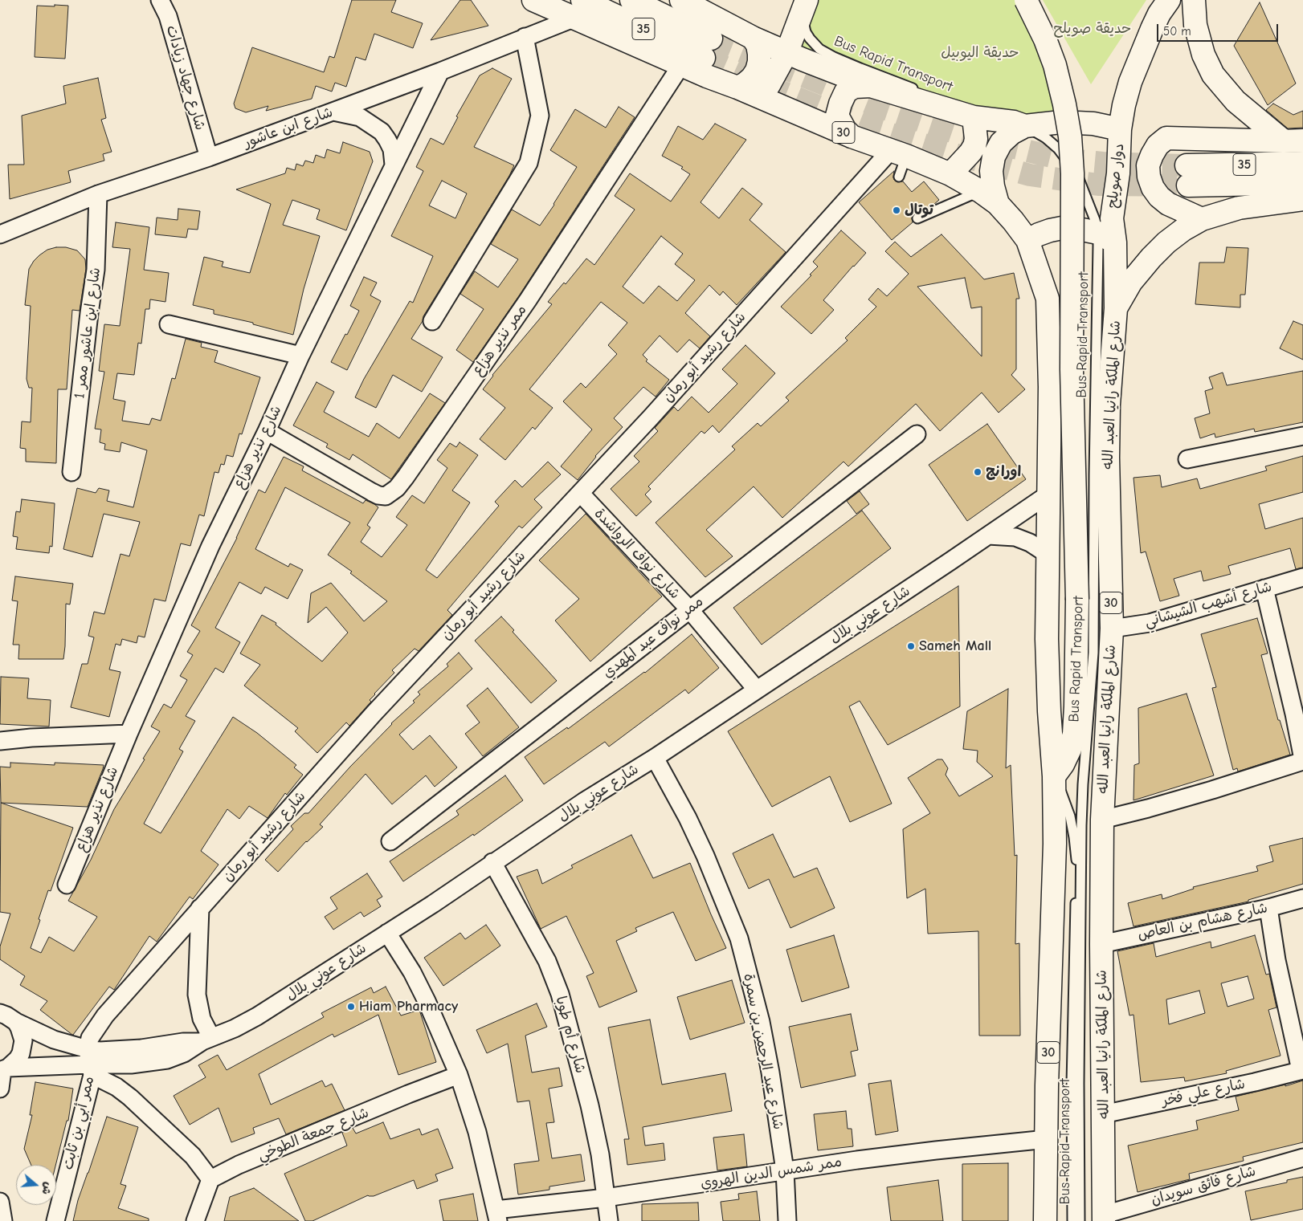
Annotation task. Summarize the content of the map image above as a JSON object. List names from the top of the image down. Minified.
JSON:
{"streets":{"main road":["35","30","دوار صويلح","شارع الملكة رانيا العبد الله"],"street":["شارع جهاد زيادات","شارع ابن عاشور","شارع ابن عاشور ممر 1","ممر نذير هزاع","شارع رشيد أبو رمان","شارع نذير هزاع","شارع نواف الرواشدة","شارع أشهب الشيشاني","شارع عوني بلال","ممر نواف عبد المهدي","شارع هشام بن العاص","شارع أم طوبا","شارع عبد الرحمن بن سمرة","شارع علي فخر","ممر أبي بن ثابت","شارع جمعة الطوخي","ممر شمس الدين الهروي","شارع فائق سويدان"],"lane":["Bus Rapid Transport"]},"crossings":[["35","شارع ابن عاشور"],["Bus Rapid Transport","30"],["Bus Rapid Transport","دوار صويلح"],["Bus Rapid Transport","شارع الملكة رانيا العبد الله"],["شارع جهاد زيادات","شارع ابن عاشور"],["شارع ابن عاشور","شارع ابن عاشور ممر 1"],["شارع ابن عاشور","شارع نذير هزاع"],["30","دوار صويلح"],["30","شارع رشيد أبو رمان"],["30","شارع عوني بلال"],["30","ممر شمس الدين الهروي"],["دوار صويلح","شارع الملكة رانيا العبد الله"],["ممر نذير هزاع","شارع نذير هزاع"],["شارع رشيد أبو رمان","شارع نواف الرواشدة"],["شارع رشيد أبو رمان","شارع عوني بلال"],["شارع رشيد أبو رمان","ممر أبي بن ثابت"],["شارع الملكة رانيا العبد الله","شارع أشهب الشيشاني"],["شارع الملكة رانيا العبد الله","شارع هشام بن العاص"],["شارع الملكة رانيا العبد الله","شارع علي فخر"],["شارع الملكة رانيا العبد الله","شارع فائق سويدان"],["شارع نواف الرواشدة","شارع عوني بلال"],["شارع نواف الرواشدة","ممر نواف عبد المهدي"],["شارع عوني بلال","شارع أم طوبا"],["شارع عوني بلال","شارع عبد الرحمن بن سمرة"],["شارع عوني بلال","ممر أبي بن ثابت"],["شارع أم طوبا","ممر شمس الدين الهروي"],["شارع عبد الرحمن بن سمرة","ممر شمس الدين الهروي"]],"parks":["حديقة صويلح","حديقة اليوبيل"],"places":["توتال","اورانج","Sameh Mall","Hiam Pharmacy"],"scale_bar":"50 m","north":"right"}
